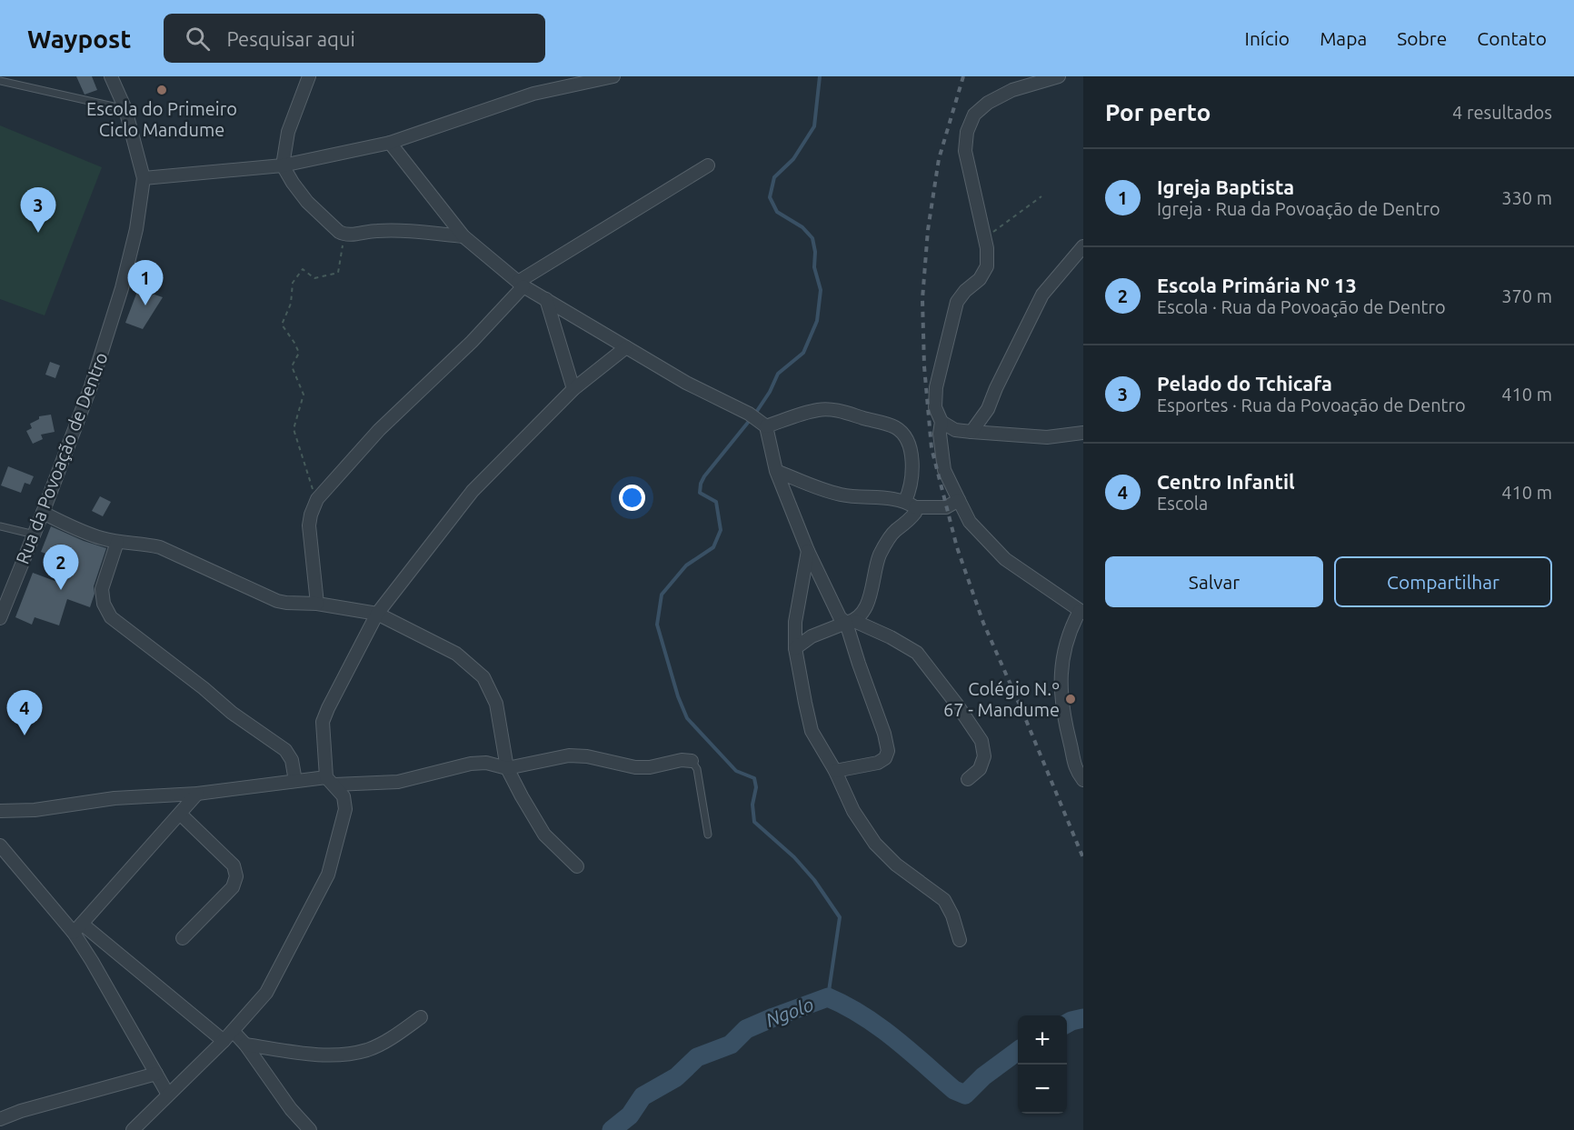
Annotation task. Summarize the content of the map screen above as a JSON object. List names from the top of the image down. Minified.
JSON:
{"streets":{"street":["Rua da Povoação de Dentro"]},"water":["Ngolo"],"places":["Escola do Primeiro Ciclo Mandume","Colégio N.º 67 - Mandume"],"page":{"header":"Waypost","search":"Pesquisar aqui","nav":["Início","Mapa","Sobre","Contato"],"heading":["Por perto","4 resultados"],"list":[{"mark":"1","name":"Igreja Baptista","note":"Igreja · Rua da Povoação de Dentro","value":"330 m"},{"mark":"2","name":"Escola Primária Nº 13","note":"Escola · Rua da Povoação de Dentro","value":"370 m"},{"mark":"3","name":"Pelado do Tchicafa","note":"Esportes · Rua da Povoação de Dentro","value":"410 m"},{"mark":"4","name":"Centro Infantil","note":"Escola","value":"410 m"}],"pins":["3","1","2","4"],"buttons":["Salvar","Compartilhar"],"map_buttons":["+","−"]}}
